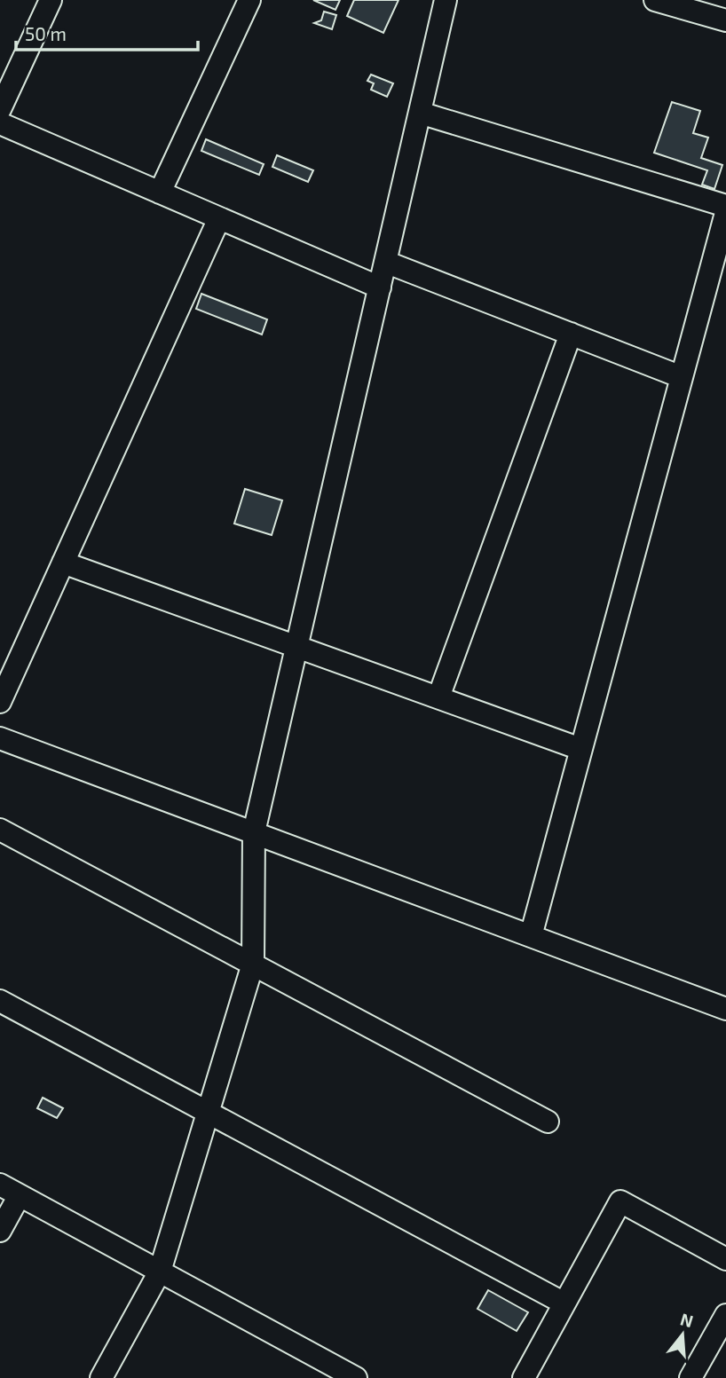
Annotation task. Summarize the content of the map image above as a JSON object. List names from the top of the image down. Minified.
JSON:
{"scale_bar":"50 m","north":"top"}
